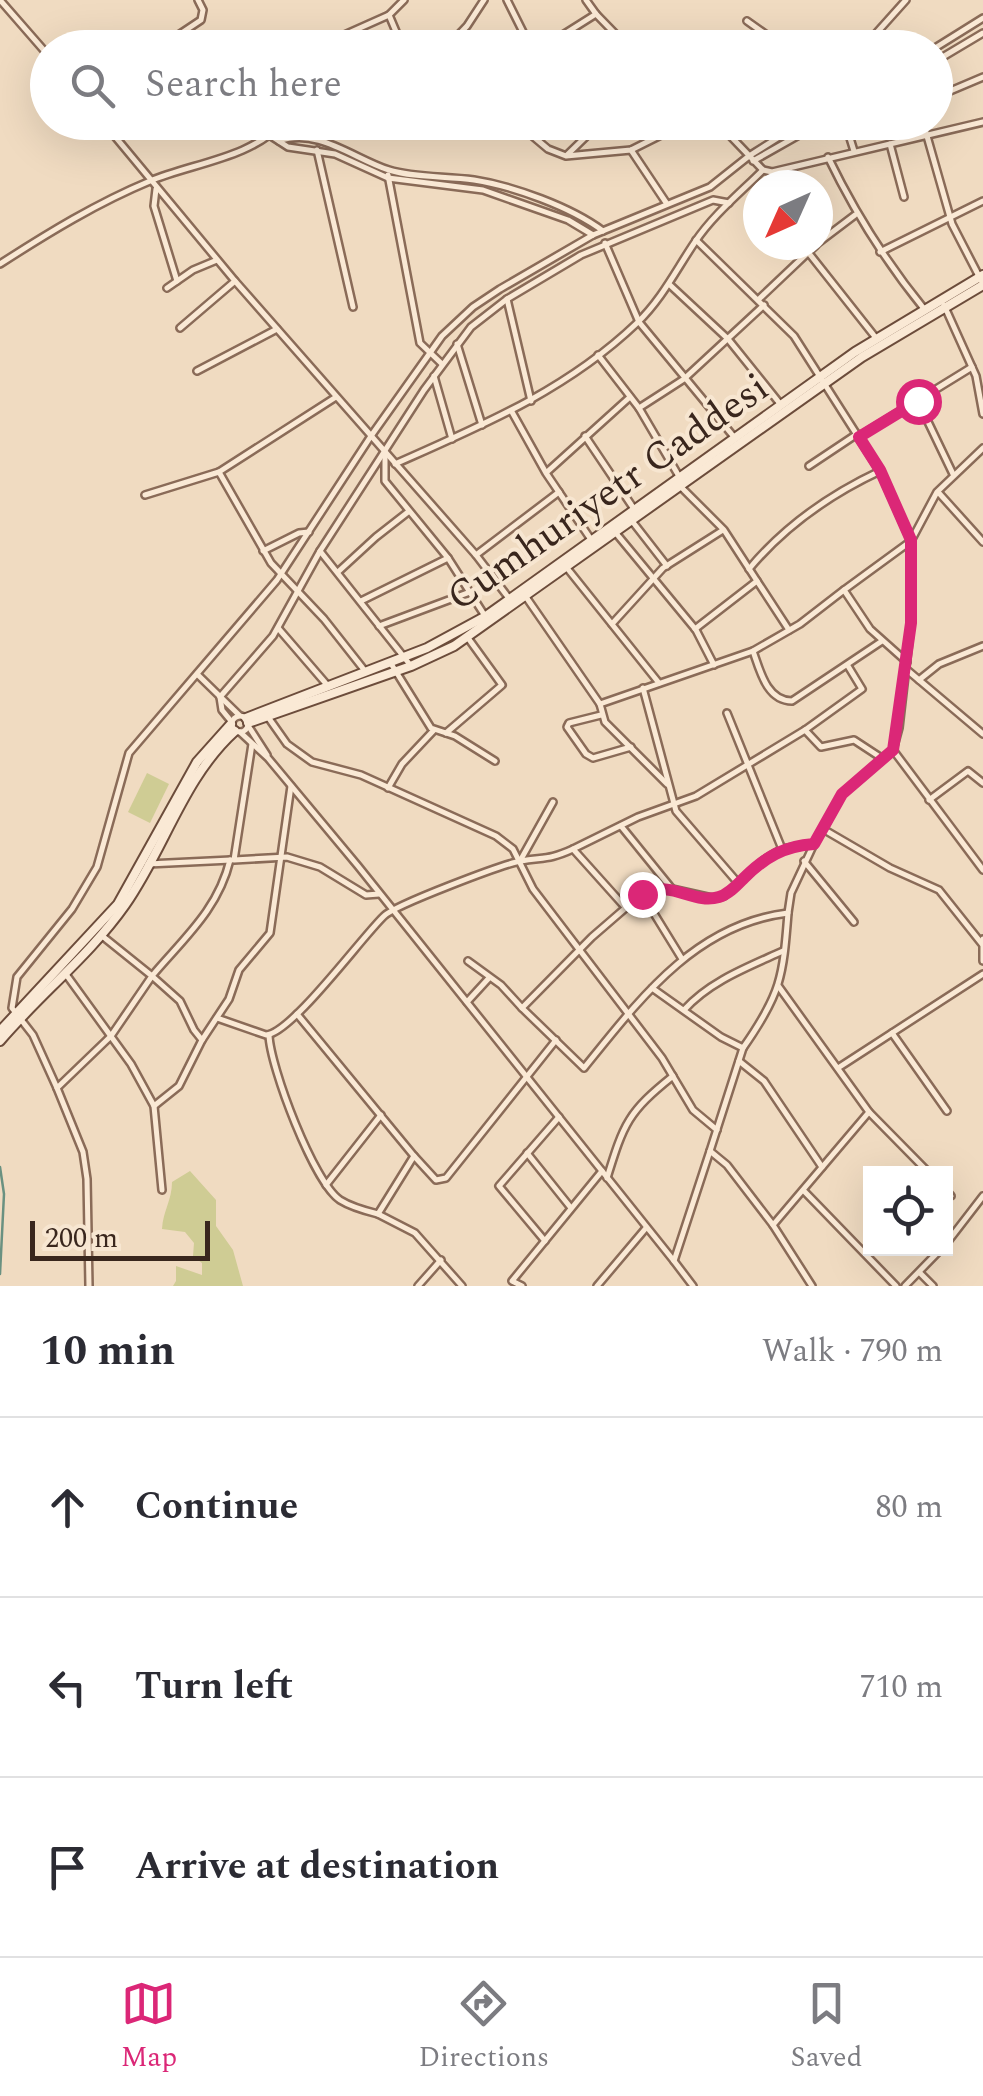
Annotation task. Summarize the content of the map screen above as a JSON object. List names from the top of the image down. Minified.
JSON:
{"streets":{"main road":["Cumhuriyetr Caddesi"]},"scale_bar":"200 m","north":"bottom left","page":{"search":"Search here","scale":"200 m","heading":["10 min","Walk · 790 m"],"list":[["Continue","80 m"],["Turn left","710 m"],"Arrive at destination"],"nav":["Map","Directions","Saved"]}}
